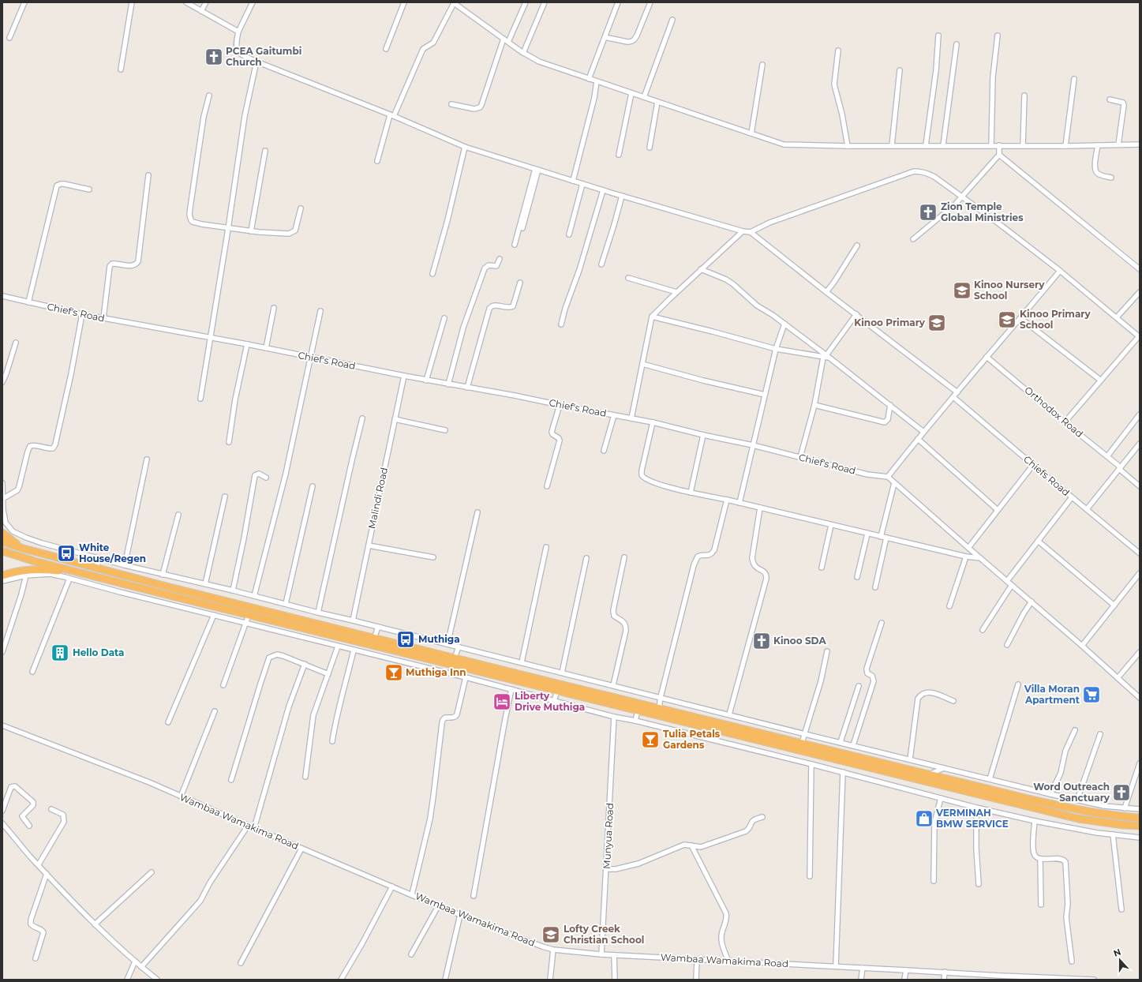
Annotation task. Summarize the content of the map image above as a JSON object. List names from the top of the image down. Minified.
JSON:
{"streets":{"street":["Chief's Road","Orthodox Road","Chiefs Road","Malindi Road","Wambaa Wamakima Road","Munyua Road"]},"crossings":[["Chief's Road","Malindi Road"],["Wambaa Wamakima Road","Munyua Road"]],"places":{"church":["PCEA Gaitumbi Church","Zion Temple Global Ministries","Kinoo SDA","Word Outreach Sanctuary"],"school or university":["Kinoo Nursery School","Kinoo Primary School","Kinoo Primary","Lofty Creek Christian School"],"bus stop":["White House/Regen","Muthiga"],"building":["Hello Data"],"bar":["Muthiga Inn","Tulia Petals Gardens"],"supermarket":["Villa Moran Apartment"],"hotel":["Liberty Drive Muthiga"],"shop":["VERMINAH BMW SERVICE"]},"north":"top"}
